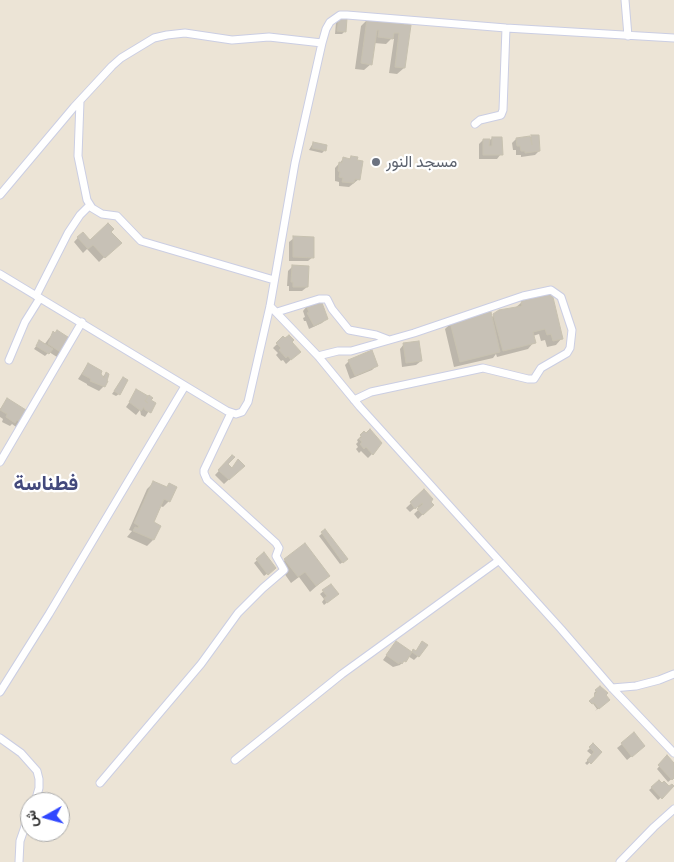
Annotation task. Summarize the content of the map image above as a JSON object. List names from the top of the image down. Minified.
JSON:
{"districts":["فطناسة"],"places":["مسجد النور"],"north":"left"}
